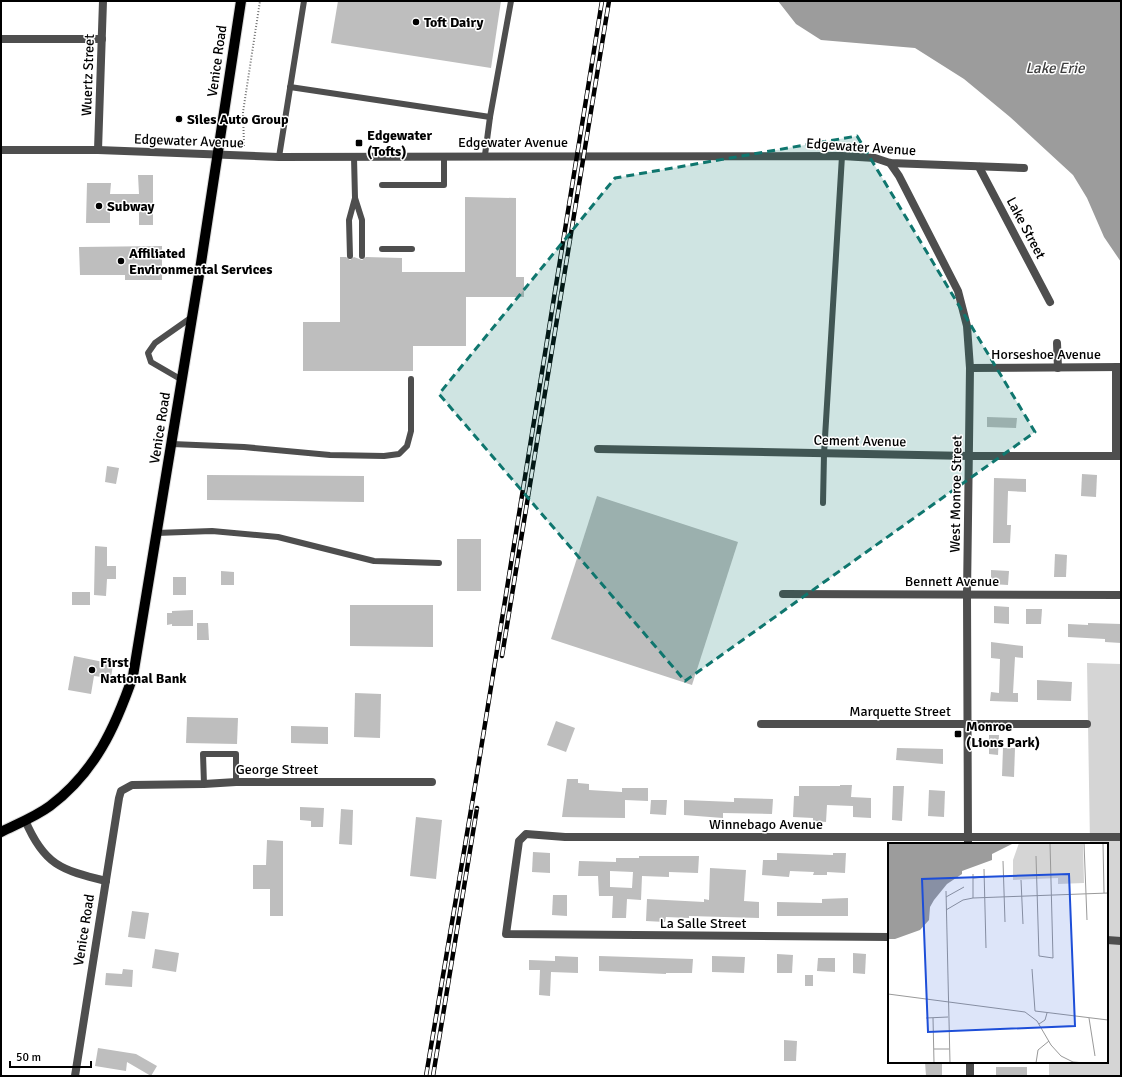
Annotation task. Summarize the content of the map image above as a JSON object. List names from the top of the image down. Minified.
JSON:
{"streets":{"main road":["Venice Road"],"street":["Wuertz Street","Edgewater Avenue","Lake Street","Horseshoe Avenue","Cement Avenue","West Monroe Street","Bennett Avenue","Marquette Street","George Street","Winnebago Avenue","La Salle Street"]},"crossings":[["Venice Road","Edgewater Avenue"],["Venice Road","George Street"],["Wuertz Street","Edgewater Avenue"],["Edgewater Avenue","Lake Street"],["Edgewater Avenue","West Monroe Street"],["Horseshoe Avenue","West Monroe Street"],["Cement Avenue","West Monroe Street"],["West Monroe Street","Bennett Avenue"],["West Monroe Street","Marquette Street"],["West Monroe Street","Winnebago Avenue"],["Winnebago Avenue","La Salle Street"]],"water":["Lake Erie"],"places":{"other":["Toft Dairy","Siles Auto Group","Subway","Affiliated Environmental Services","First National Bank"],"transit":["Edgewater (Tofts)","Monroe (Lions Park)"]},"scale_bar":"50 m"}
